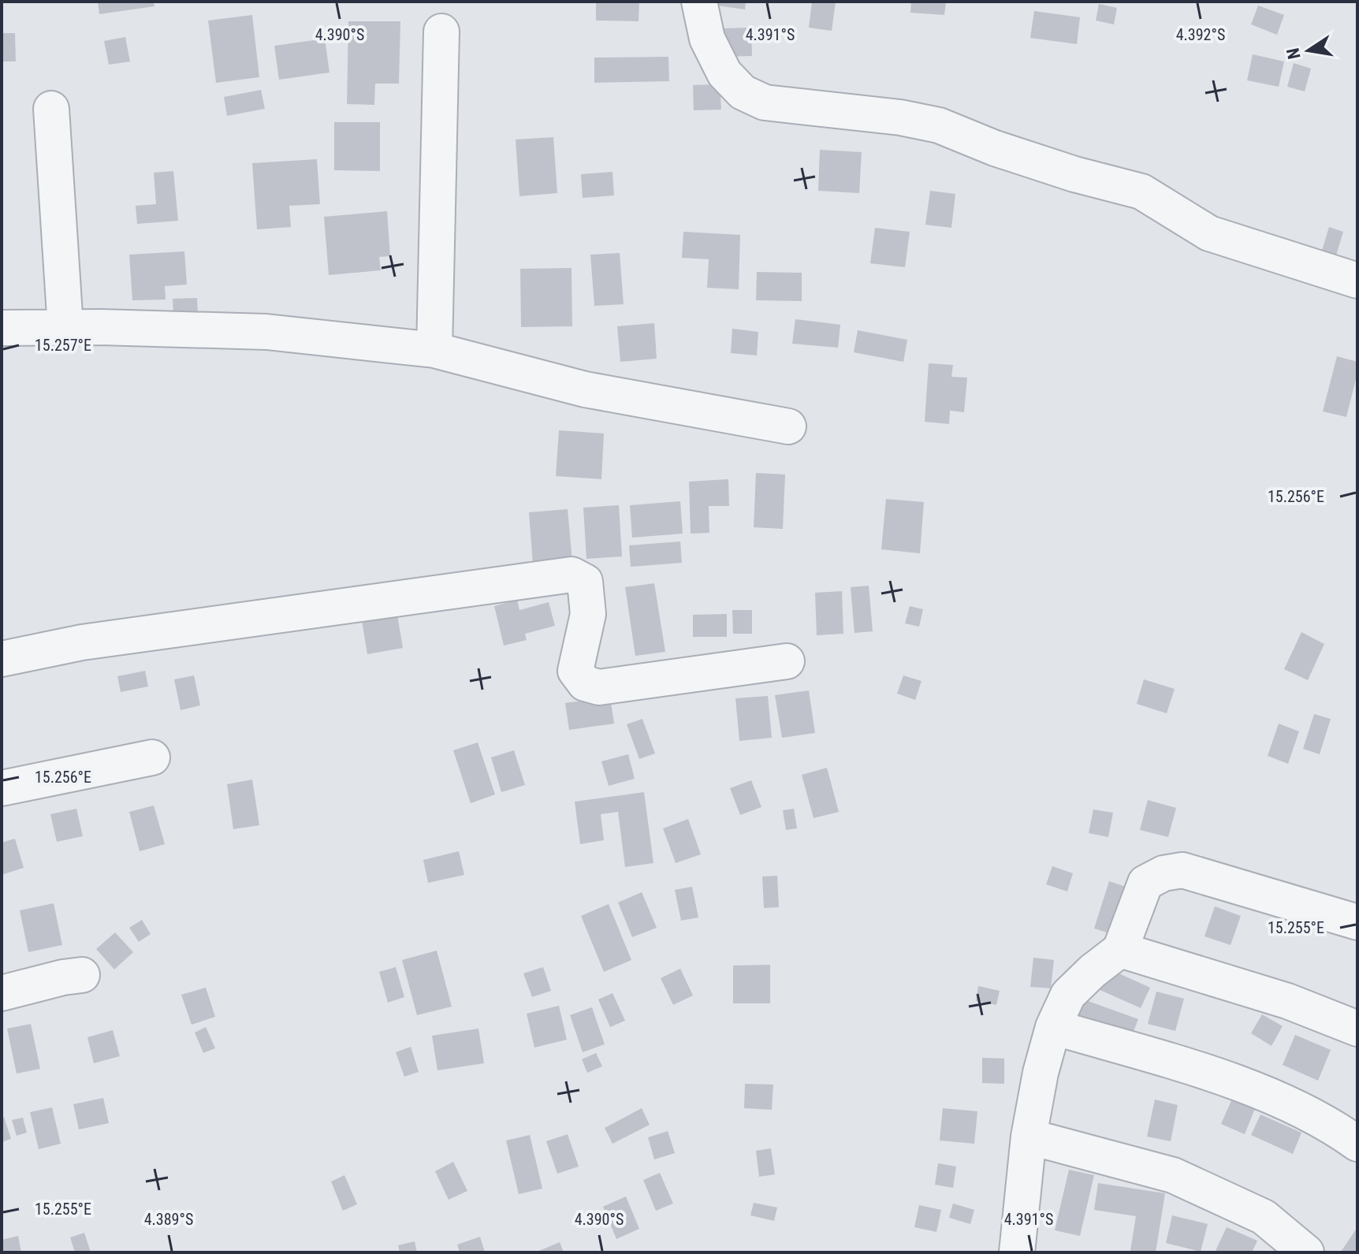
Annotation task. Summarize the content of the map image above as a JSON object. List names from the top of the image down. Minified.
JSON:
{"north":"left","coordinates":["4.390°S","4.391°S","4.392°S","15.257°E","15.256°E","15.255°E","4.389°S"]}
